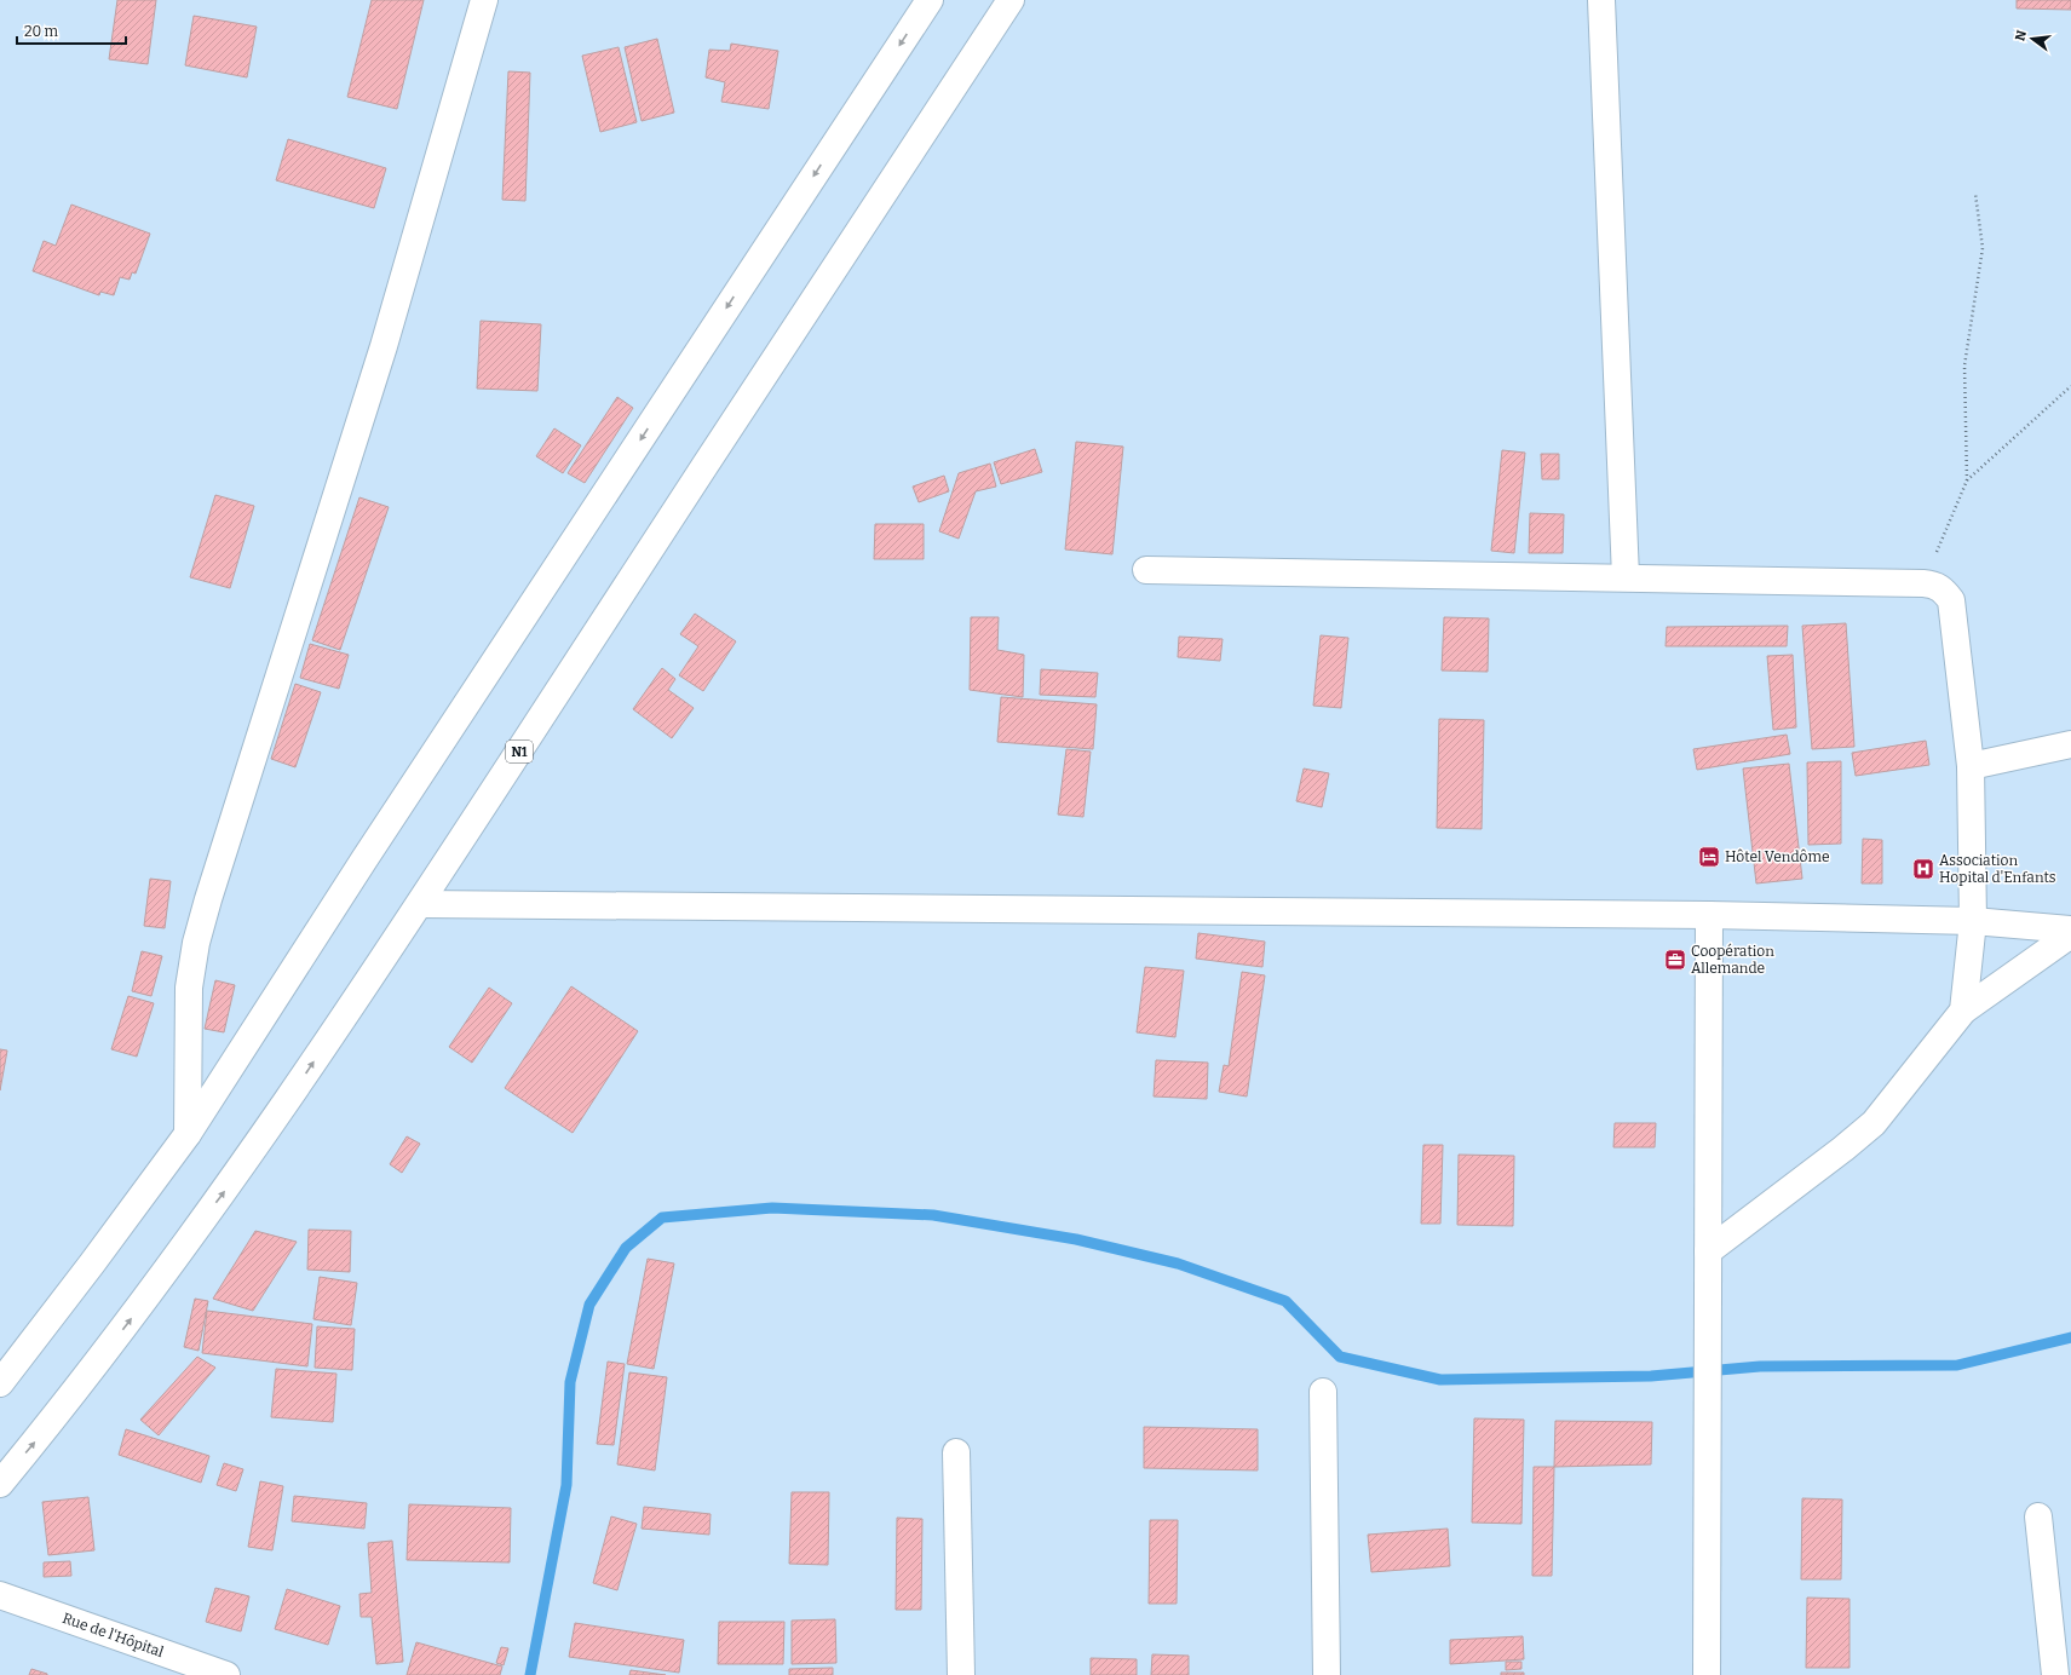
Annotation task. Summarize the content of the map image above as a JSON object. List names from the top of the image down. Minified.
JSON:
{"streets":{"main road":["N1","Rue de l'Hôpital"]},"places":{"hotel":["Hôtel Vendôme"],"hospital":["Association Hopital d'Enfants"],"office":["Coopération Allemande"]},"scale_bar":"20 m","north":"left"}
